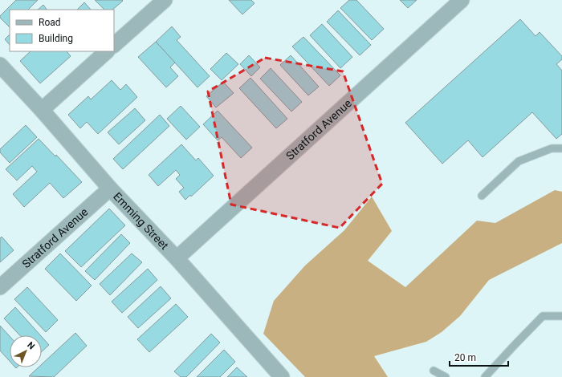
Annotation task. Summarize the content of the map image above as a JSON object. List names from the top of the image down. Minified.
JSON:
{"streets":{"street":["Stratford Avenue","Emming Street"]},"crossings":[["Stratford Avenue","Emming Street"]],"legend":["Road","Building"],"scale_bar":"20 m","north":"top right"}
